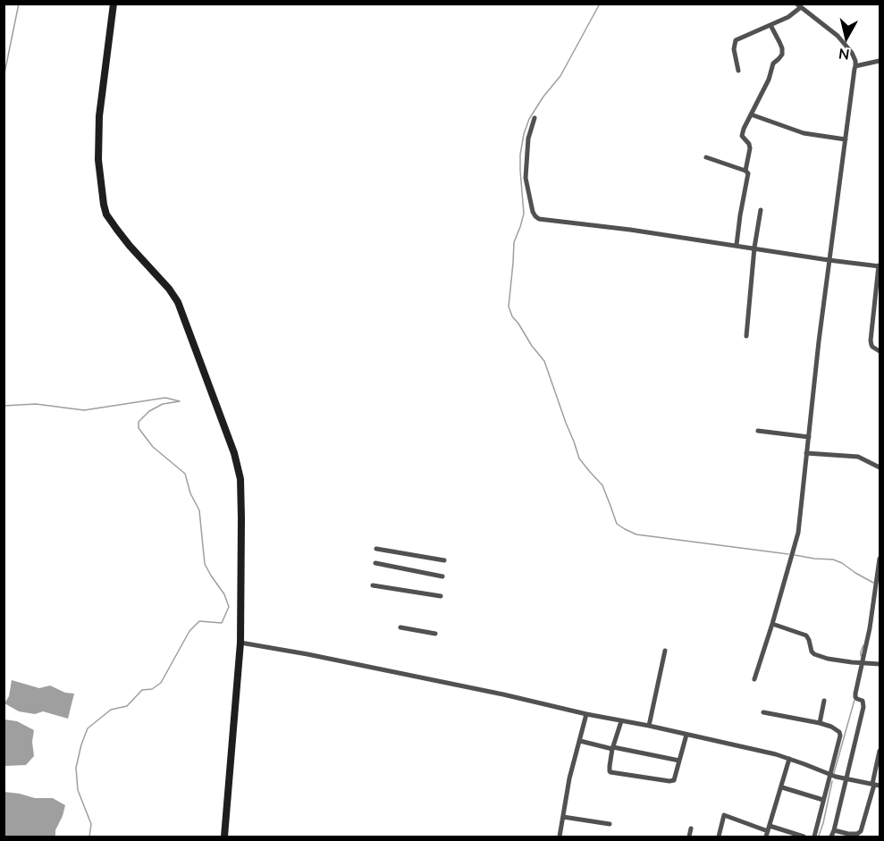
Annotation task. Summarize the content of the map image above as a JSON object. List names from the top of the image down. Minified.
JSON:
{"north":"bottom"}
